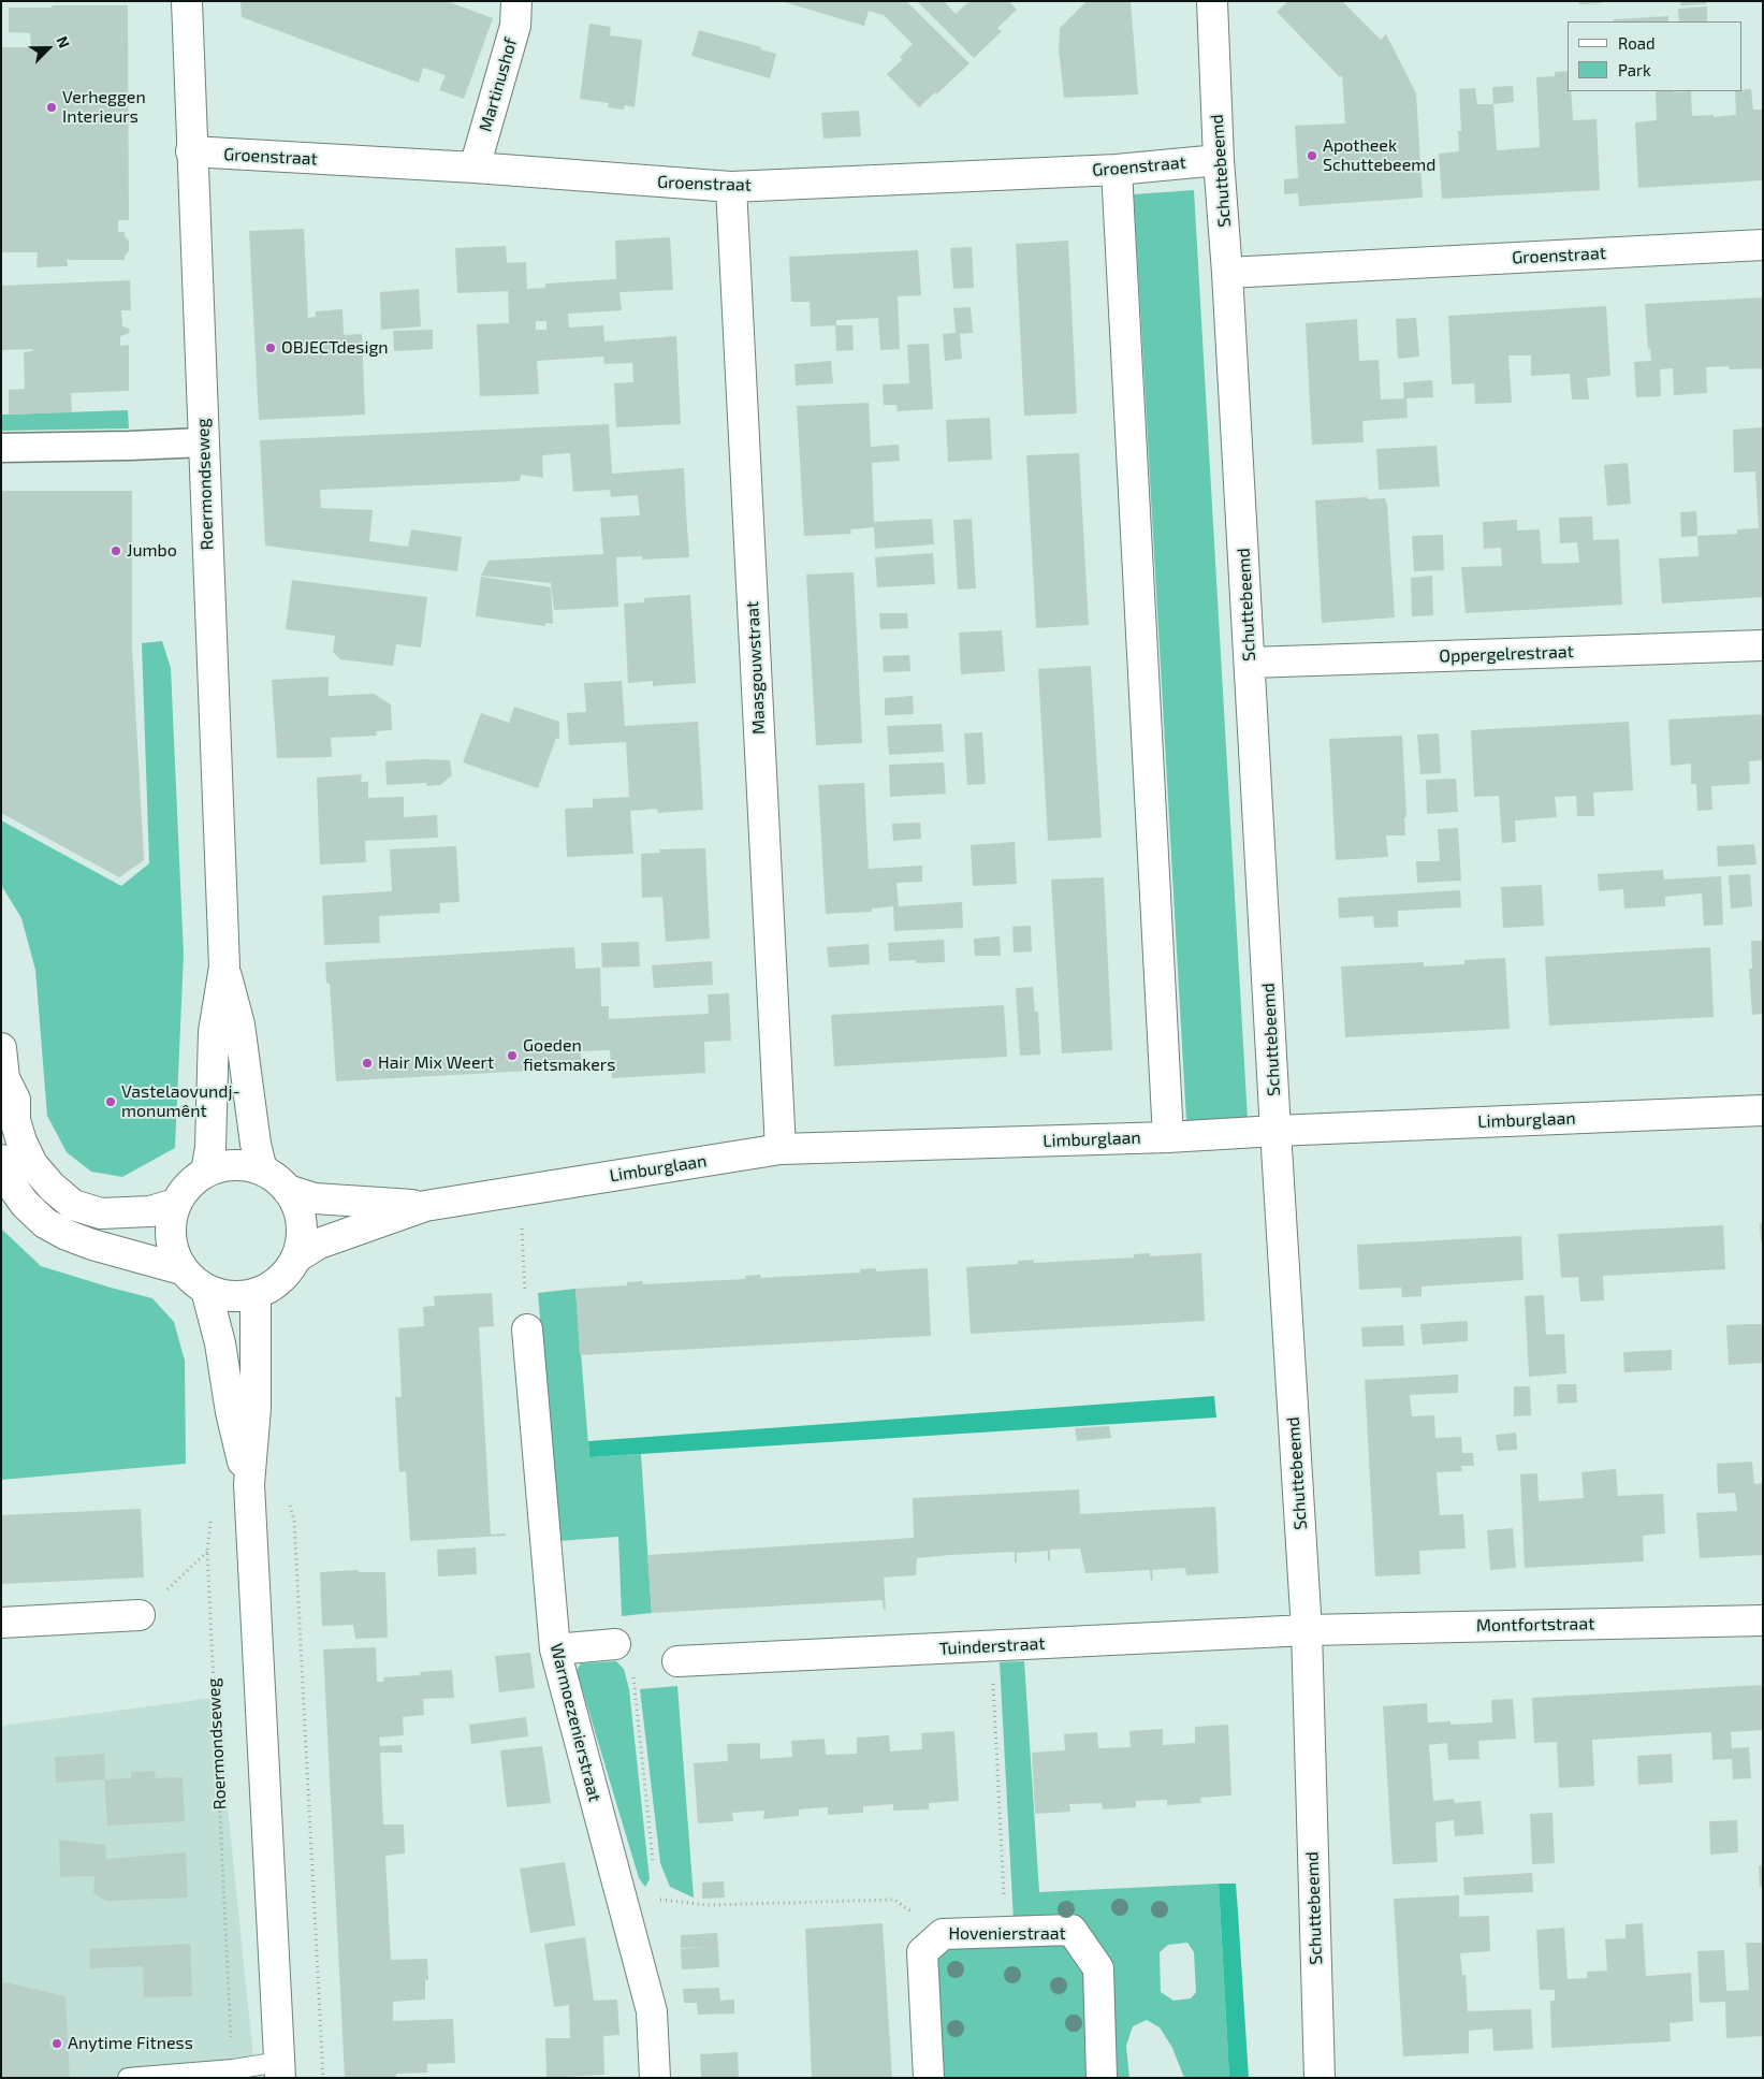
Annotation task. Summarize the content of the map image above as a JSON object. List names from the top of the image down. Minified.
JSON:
{"streets":{"street":["Martinushof","Groenstraat","Schuttebeemd","Roermondseweg","Oppergelrestraat","Maasgouwstraat","Limburglaan","Montfortstraat","Tuinderstraat","Warmoezenierstraat","Hovenierstraat"]},"crossings":[["Martinushof","Groenstraat"],["Groenstraat","Schuttebeemd"],["Groenstraat","Roermondseweg"],["Groenstraat","Maasgouwstraat"],["Schuttebeemd","Oppergelrestraat"],["Schuttebeemd","Limburglaan"],["Schuttebeemd","Montfortstraat"],["Schuttebeemd","Tuinderstraat"],["Roermondseweg","Limburglaan"],["Maasgouwstraat","Limburglaan"],["Montfortstraat","Tuinderstraat"]],"places":["Verheggen Interieurs","Apotheek Schuttebeemd","OBJECTdesign","Jumbo","Goeden fietsmakers","Hair Mix Weert","Vastelaovundj- monumênt","Anytime Fitness"],"legend":["Road","Park"],"north":"top right"}
